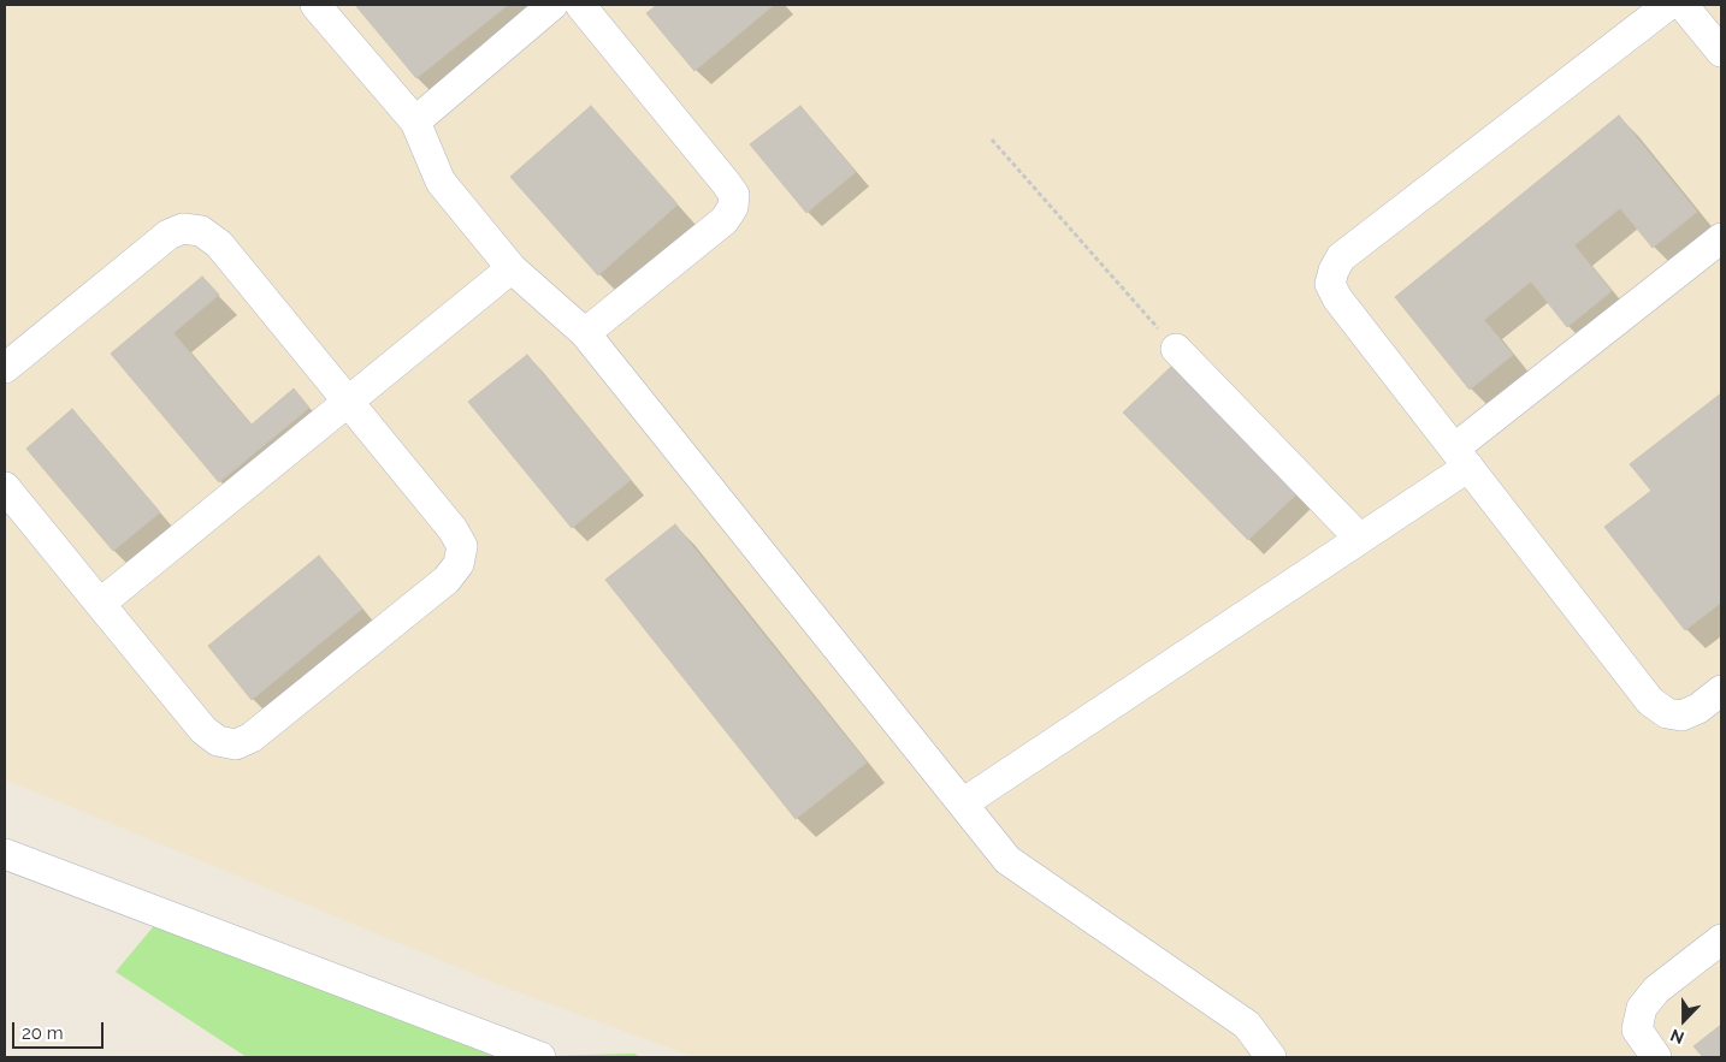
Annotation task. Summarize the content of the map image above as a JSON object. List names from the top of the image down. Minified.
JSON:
{"scale_bar":"20 m","north":"bottom"}
